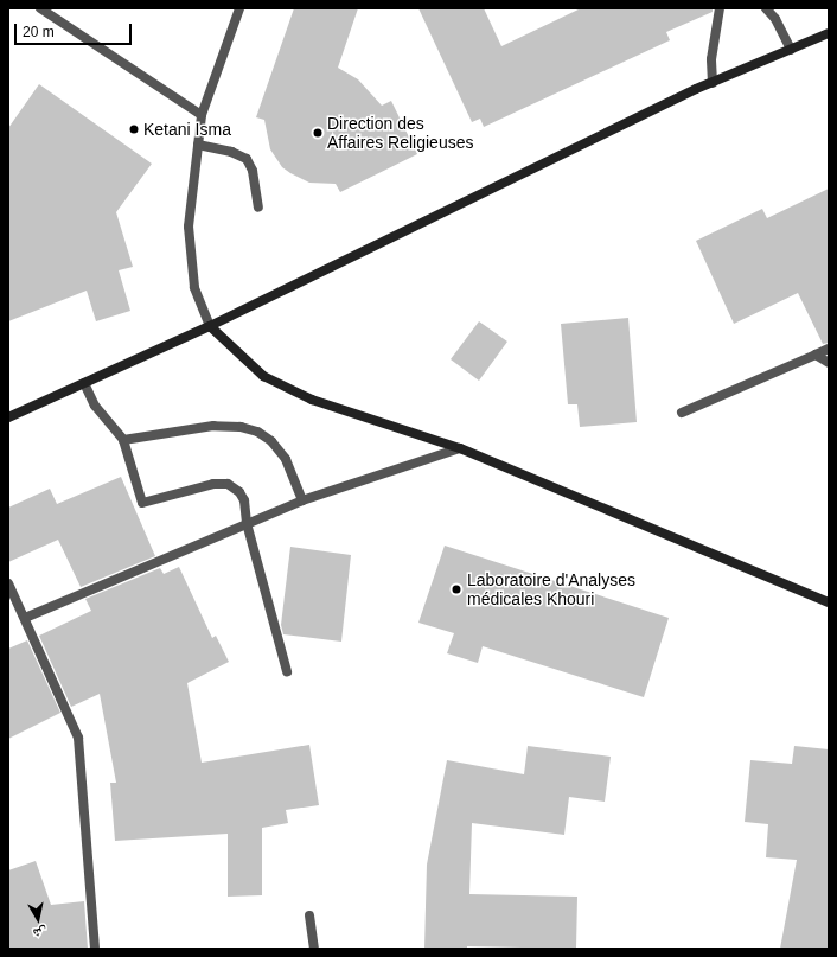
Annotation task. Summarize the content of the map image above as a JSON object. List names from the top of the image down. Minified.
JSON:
{"places":["Ketani Isma","Direction des Affaires Religieuses","Laboratoire d'Analyses médicales Khouri"],"scale_bar":"20 m","north":"bottom"}
